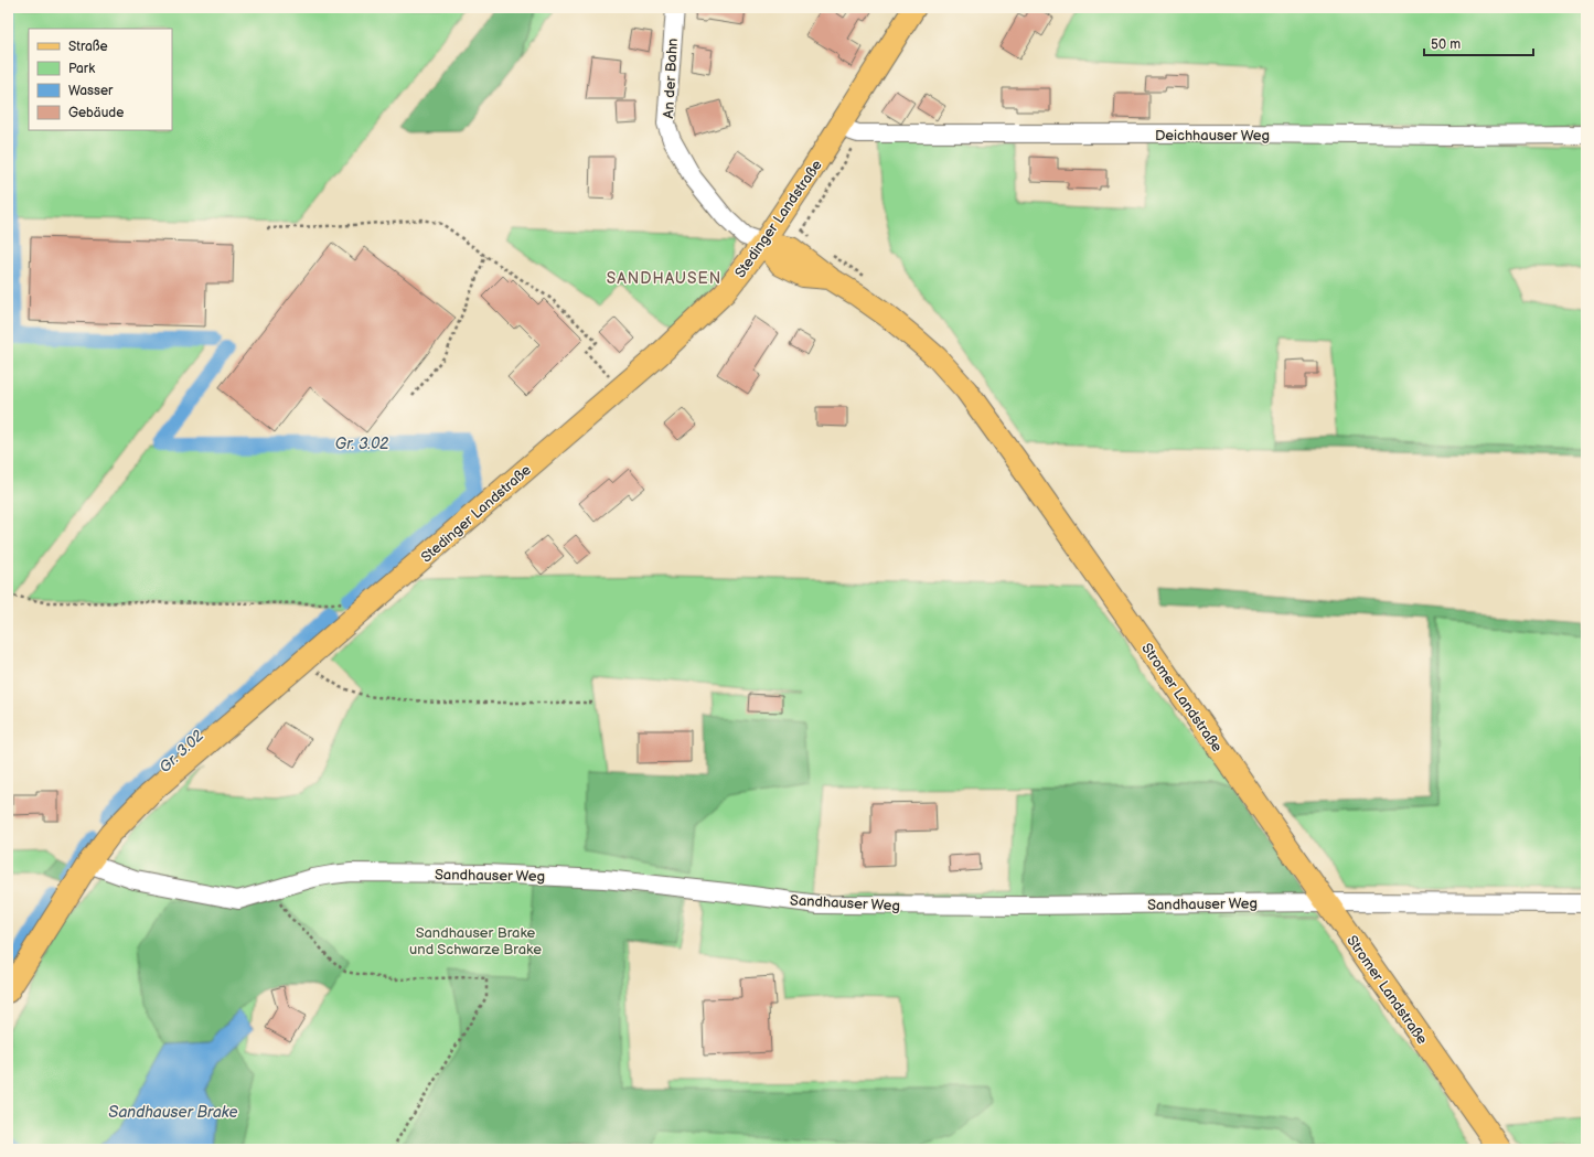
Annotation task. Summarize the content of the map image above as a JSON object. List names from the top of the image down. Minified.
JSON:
{"streets":{"main road":["Stedinger Landstraße","Stromer Landstraße"],"street":["An der Bahn","Deichhauser Weg","Sandhauser Weg"]},"crossings":[["An der Bahn","Stedinger Landstraße"],["An der Bahn","Stromer Landstraße"],["Deichhauser Weg","Stedinger Landstraße"],["Stedinger Landstraße","Stromer Landstraße"],["Stedinger Landstraße","Sandhauser Weg"],["Stromer Landstraße","Sandhauser Weg"]],"districts":["SANDHAUSEN"],"water":["Gr. 3.02","Sandhauser Brake"],"parks":["Sandhauser Brake und Schwarze Brake"],"legend":["Straße","Park","Wasser","Gebäude"],"scale_bar":"50 m"}
